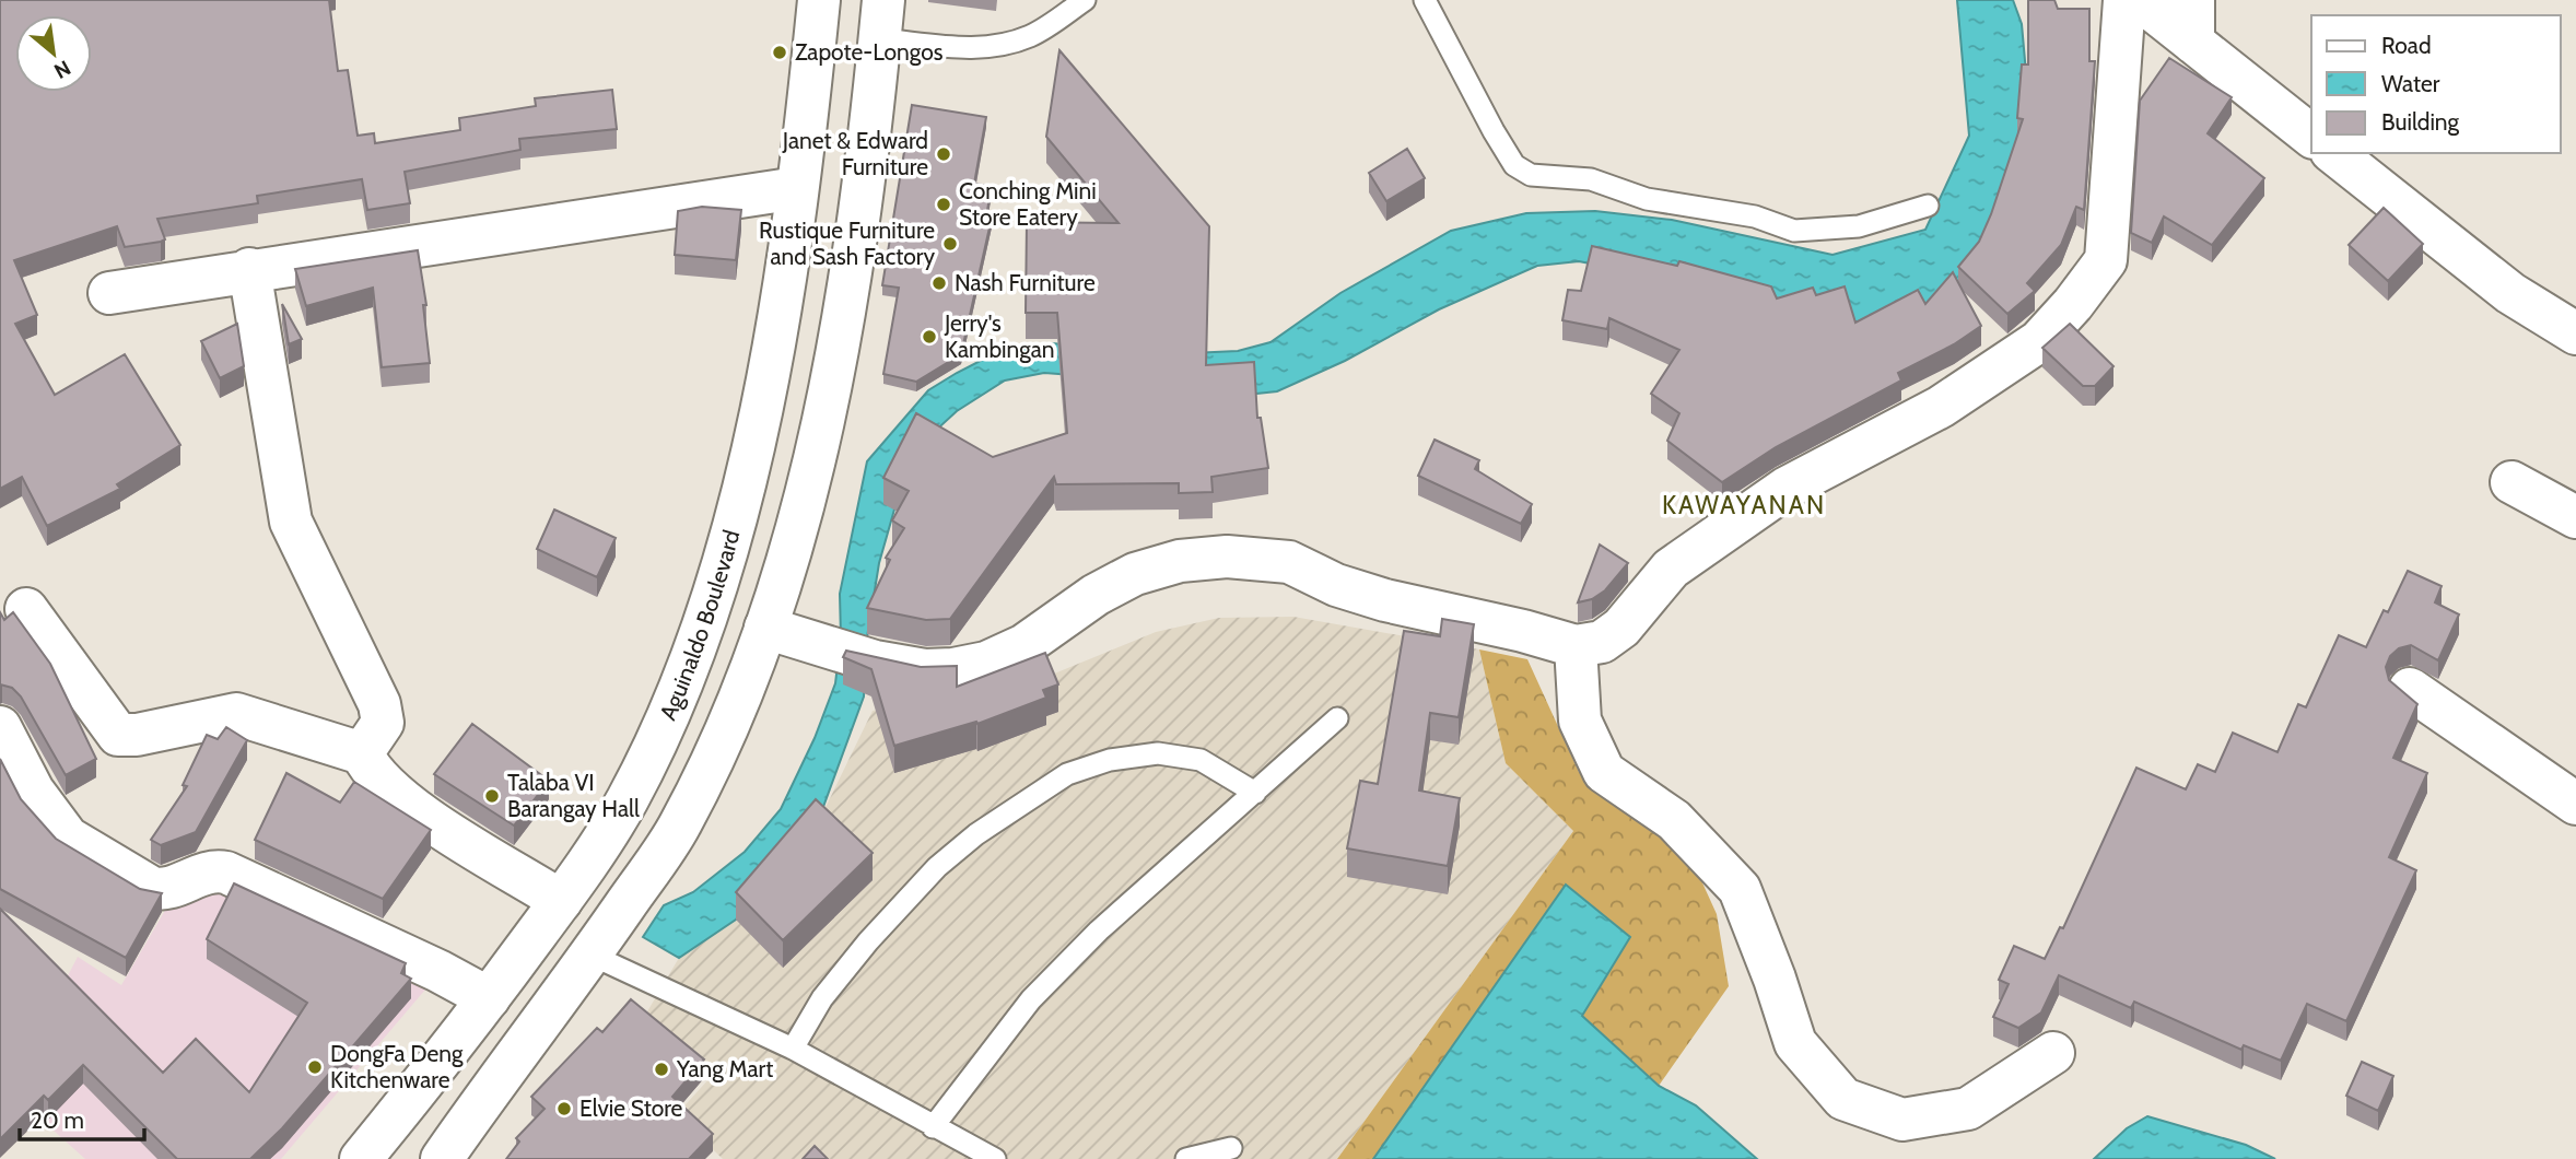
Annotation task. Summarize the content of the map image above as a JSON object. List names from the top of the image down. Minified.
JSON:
{"streets":{"main road":["Aguinaldo Boulevard"]},"districts":["KAWAYANAN"],"places":["Zapote-Longos","Janet & Edward Furniture","Conching Mini Store Eatery","Rustique Furniture and Sash Factory","Nash Furniture","Jerry's Kambingan","Talaba VI Barangay Hall","DongFa Deng Kitchenware","Yang Mart","Elvie Store"],"legend":["Road","Water","Building"],"scale_bar":"20 m","north":"bottom right"}
